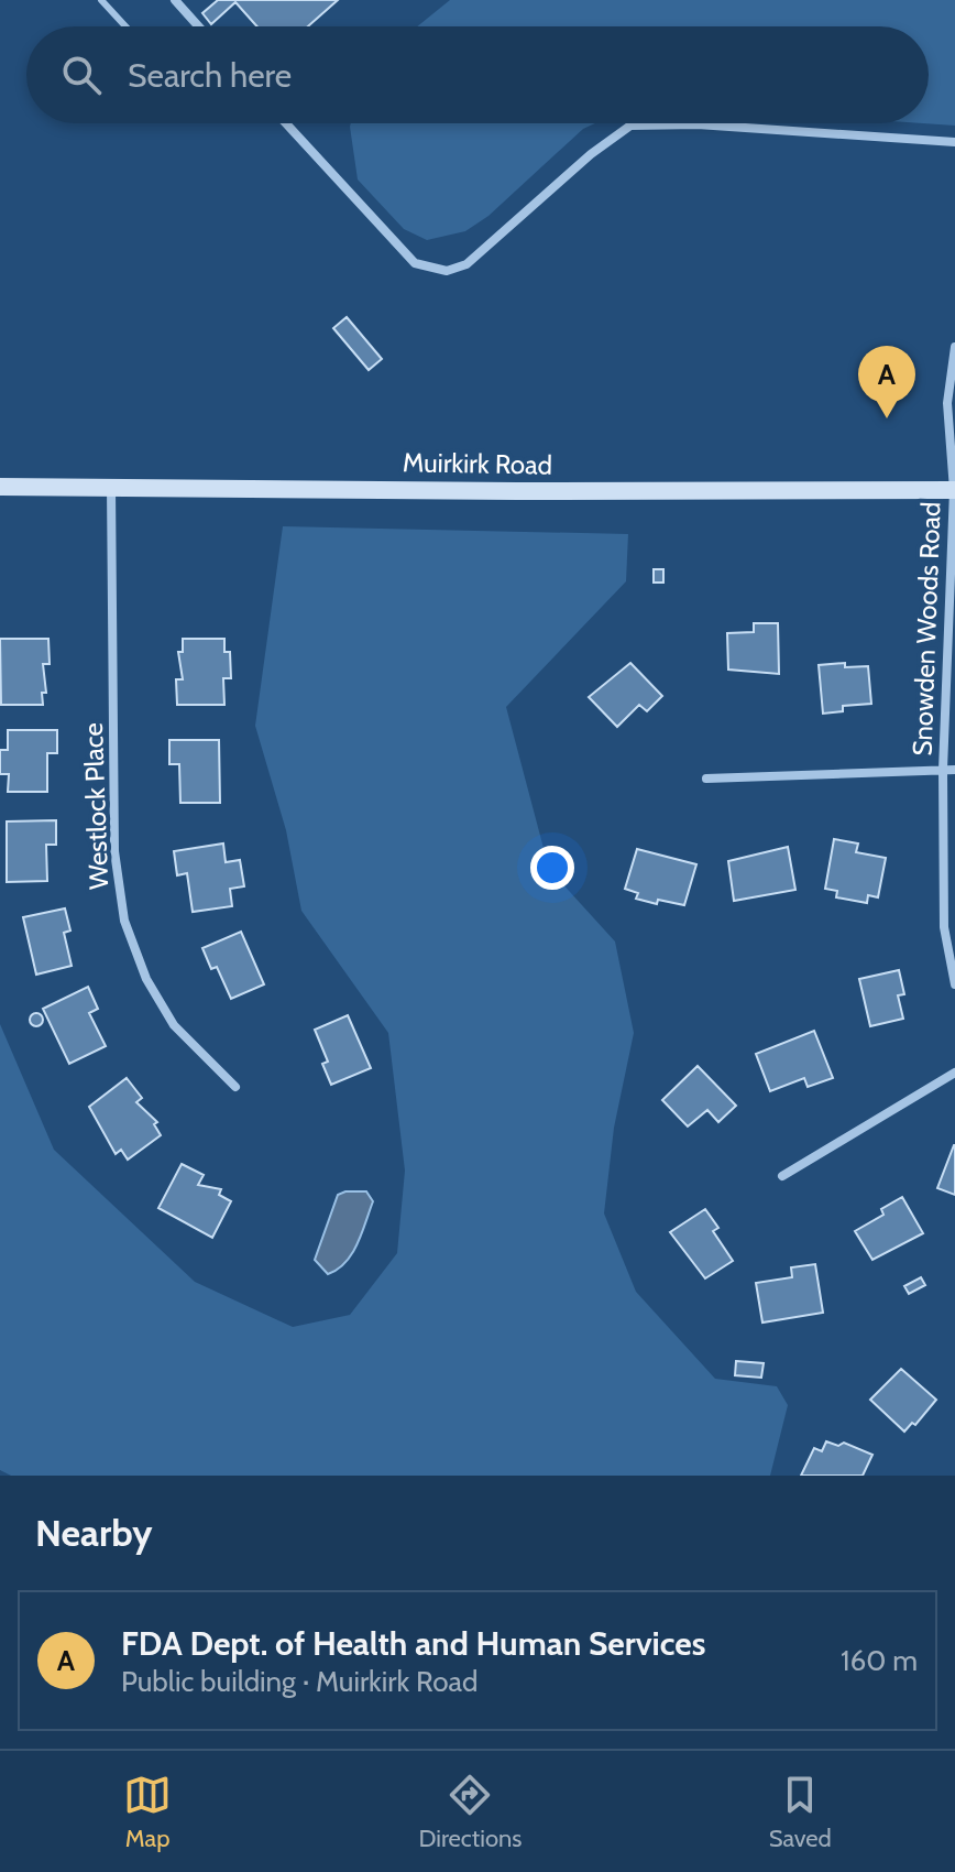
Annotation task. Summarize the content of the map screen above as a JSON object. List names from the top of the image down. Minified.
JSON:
{"streets":{"main road":["Muirkirk Road"],"street":["Snowden Woods Road","Westlock Place"]},"crossings":[["Muirkirk Road","Snowden Woods Road"],["Muirkirk Road","Westlock Place"]],"page":{"search":"Search here","pins":"A","heading":"Nearby","list":[{"mark":"A","name":"FDA Dept. of Health and Human Services","note":"Public building · Muirkirk Road","value":"160 m"}],"nav":["Map","Directions","Saved"]}}
